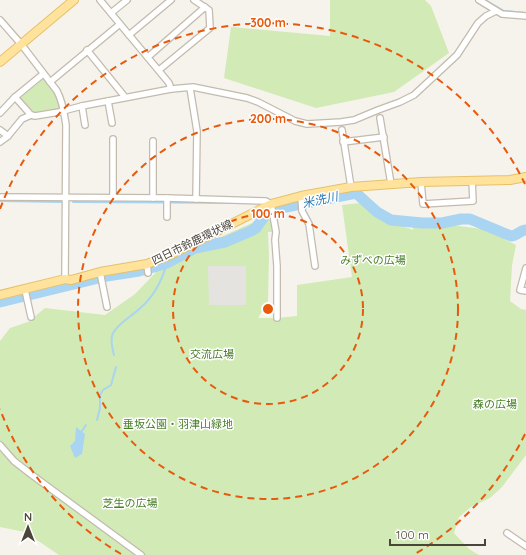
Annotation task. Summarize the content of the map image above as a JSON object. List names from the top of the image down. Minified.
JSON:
{"streets":{"main road":["四日市鈴鹿環状線"]},"water":["米洗川"],"parks":["みずべの広場","交流広場","森の広場","垂坂公園・羽津山緑地","芝生の広場"],"scale_bar":"100 m","north":"top","rings":["300 m","200 m","100 m"]}
